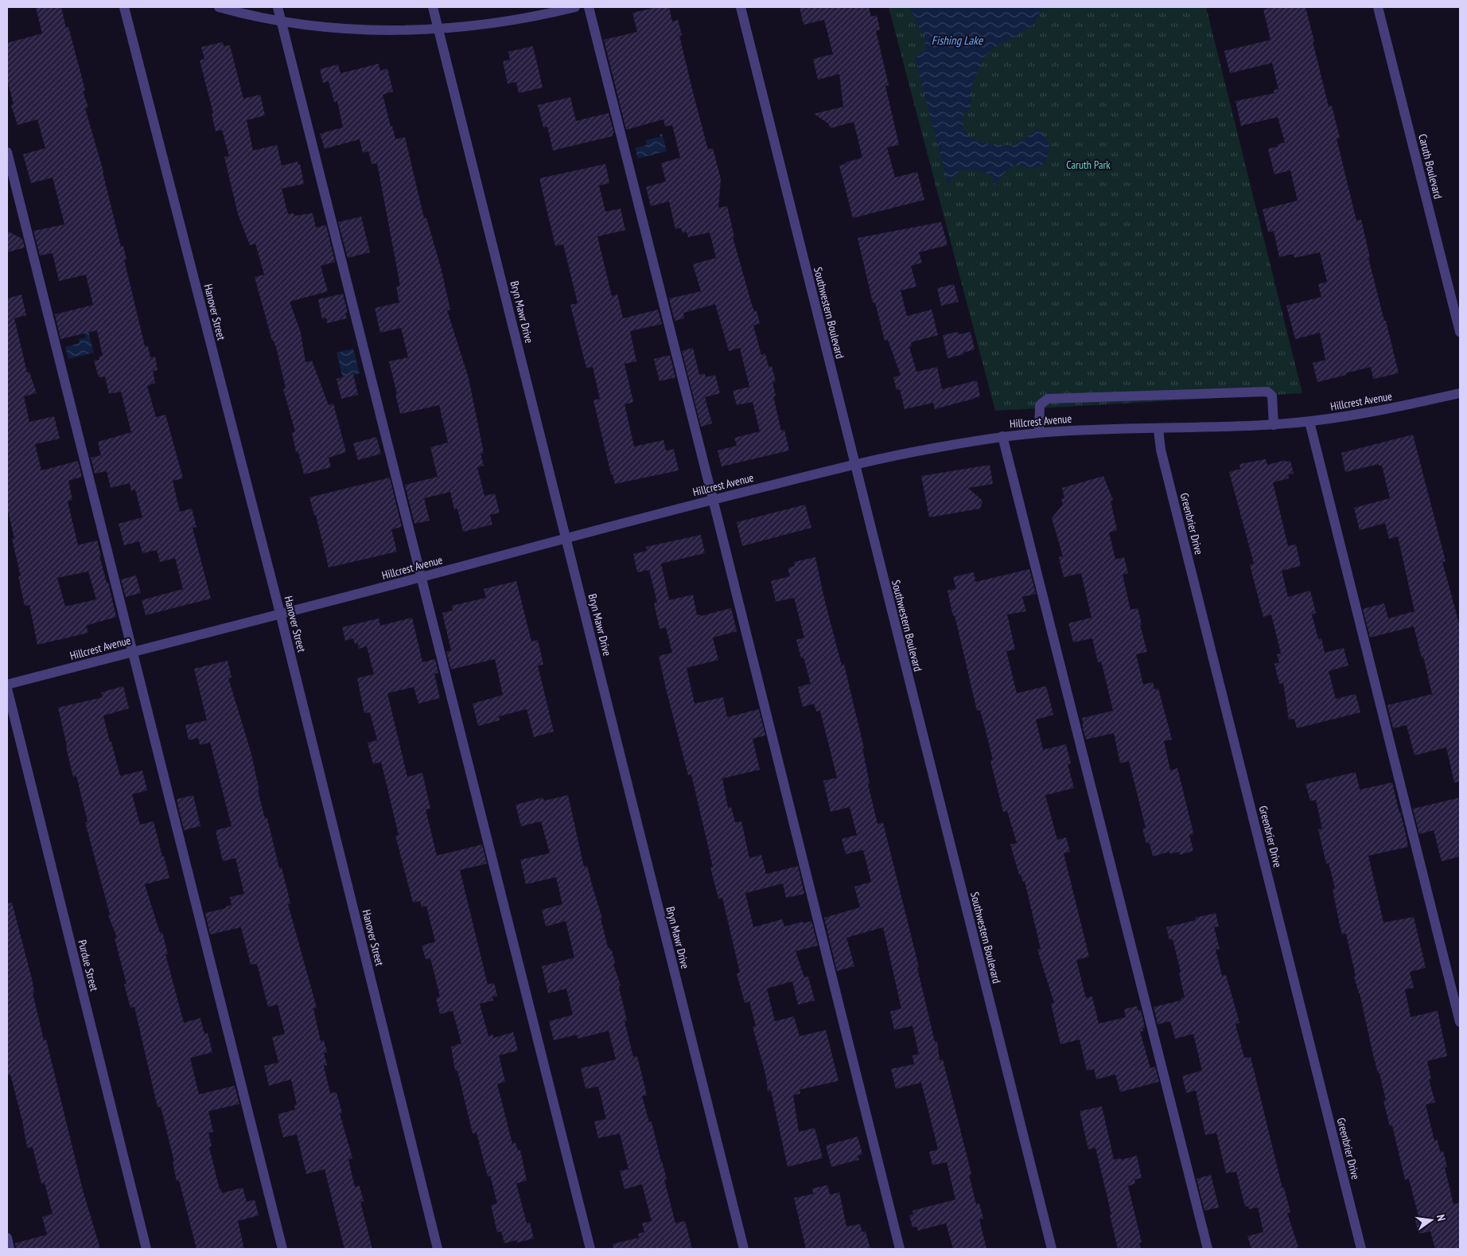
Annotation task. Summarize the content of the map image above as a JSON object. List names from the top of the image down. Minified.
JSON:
{"streets":{"street":["Caruth Boulevard","Hanover Street","Bryn Mawr Drive","Southwestern Boulevard","Hillcrest Avenue","Greenbrier Drive","Purdue Street"]},"crossings":[["Hanover Street","Hillcrest Avenue"],["Bryn Mawr Drive","Hillcrest Avenue"],["Southwestern Boulevard","Hillcrest Avenue"],["Hillcrest Avenue","Greenbrier Drive"]],"water":["Fishing Lake"],"parks":["Caruth Park"],"north":"right"}
